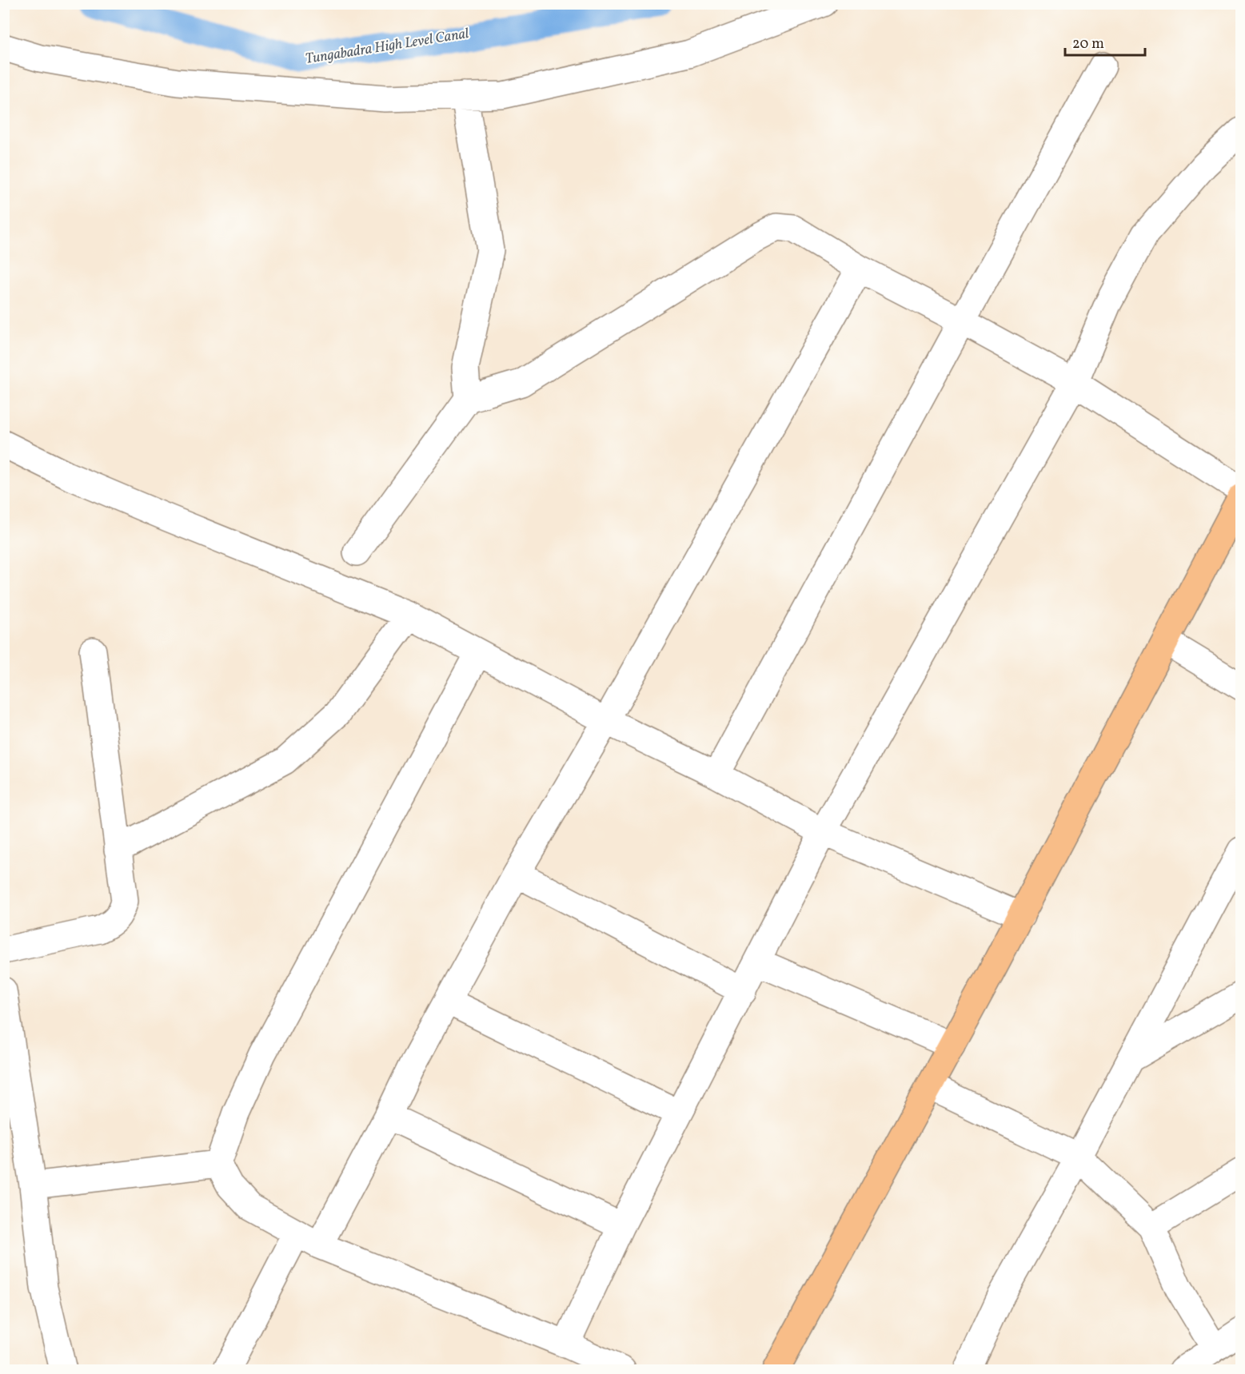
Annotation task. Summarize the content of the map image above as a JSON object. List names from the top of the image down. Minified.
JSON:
{"water":["Tungabadra High Level Canal"],"scale_bar":"20 m"}
